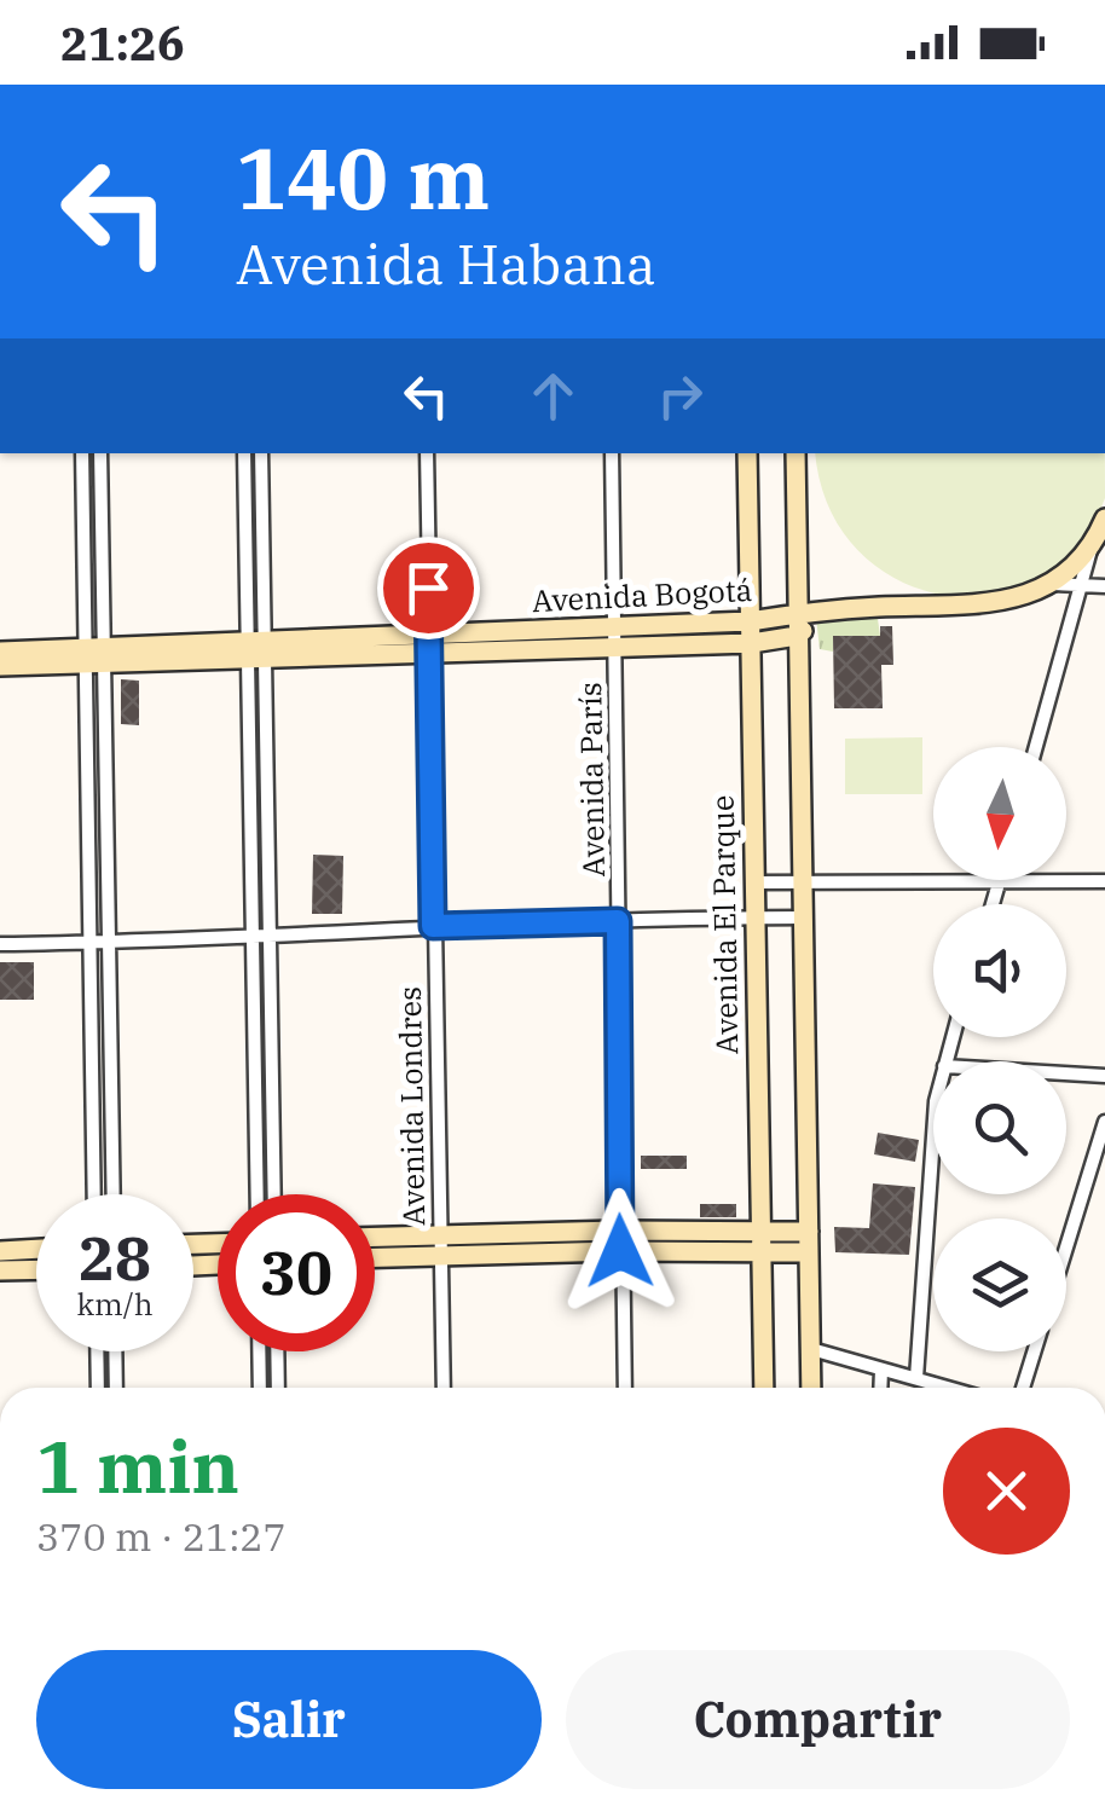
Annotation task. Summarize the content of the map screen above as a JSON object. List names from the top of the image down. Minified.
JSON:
{"streets":{"street":["Avenida Bogotá","Avenida París","Avenida El Parque","Avenida Londres"]},"crossings":[["Avenida Bogotá","Avenida París"],["Avenida Bogotá","Avenida El Parque"],["Avenida Bogotá","Avenida Londres"]],"north":"bottom","page":{"status":"21:26","turn":["140 m","Avenida Habana"],"speed":"28 km/h","limit":"30","heading":["1 min","370 m · 21:27"],"buttons":["Salir","Compartir"]}}
